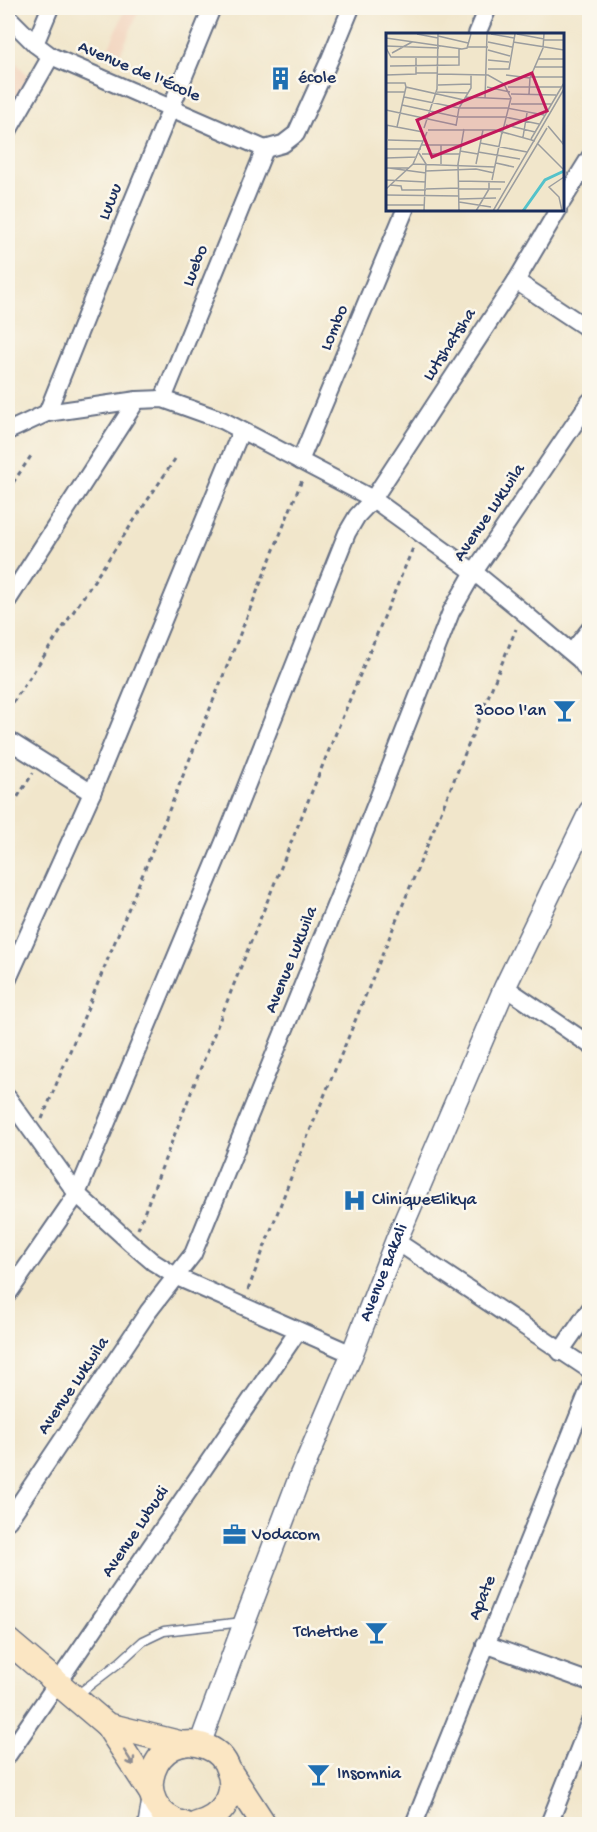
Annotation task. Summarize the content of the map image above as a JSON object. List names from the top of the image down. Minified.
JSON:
{"streets":{"street":["Avenue de l'École","Luwu","Luebo","Lombo","Lutshatsha","Avenue Lukwila","Avenue Bakali","Avenue Lubudi","Apate"]},"crossings":[["Avenue de l'École","Luwu"],["Avenue de l'École","Luebo"]],"places":{"building":["école"],"bar":["3000 l'an","Tchetche","Insomnia"],"hospital":["CliniqueElikya"],"office":["Vodacom"]}}
